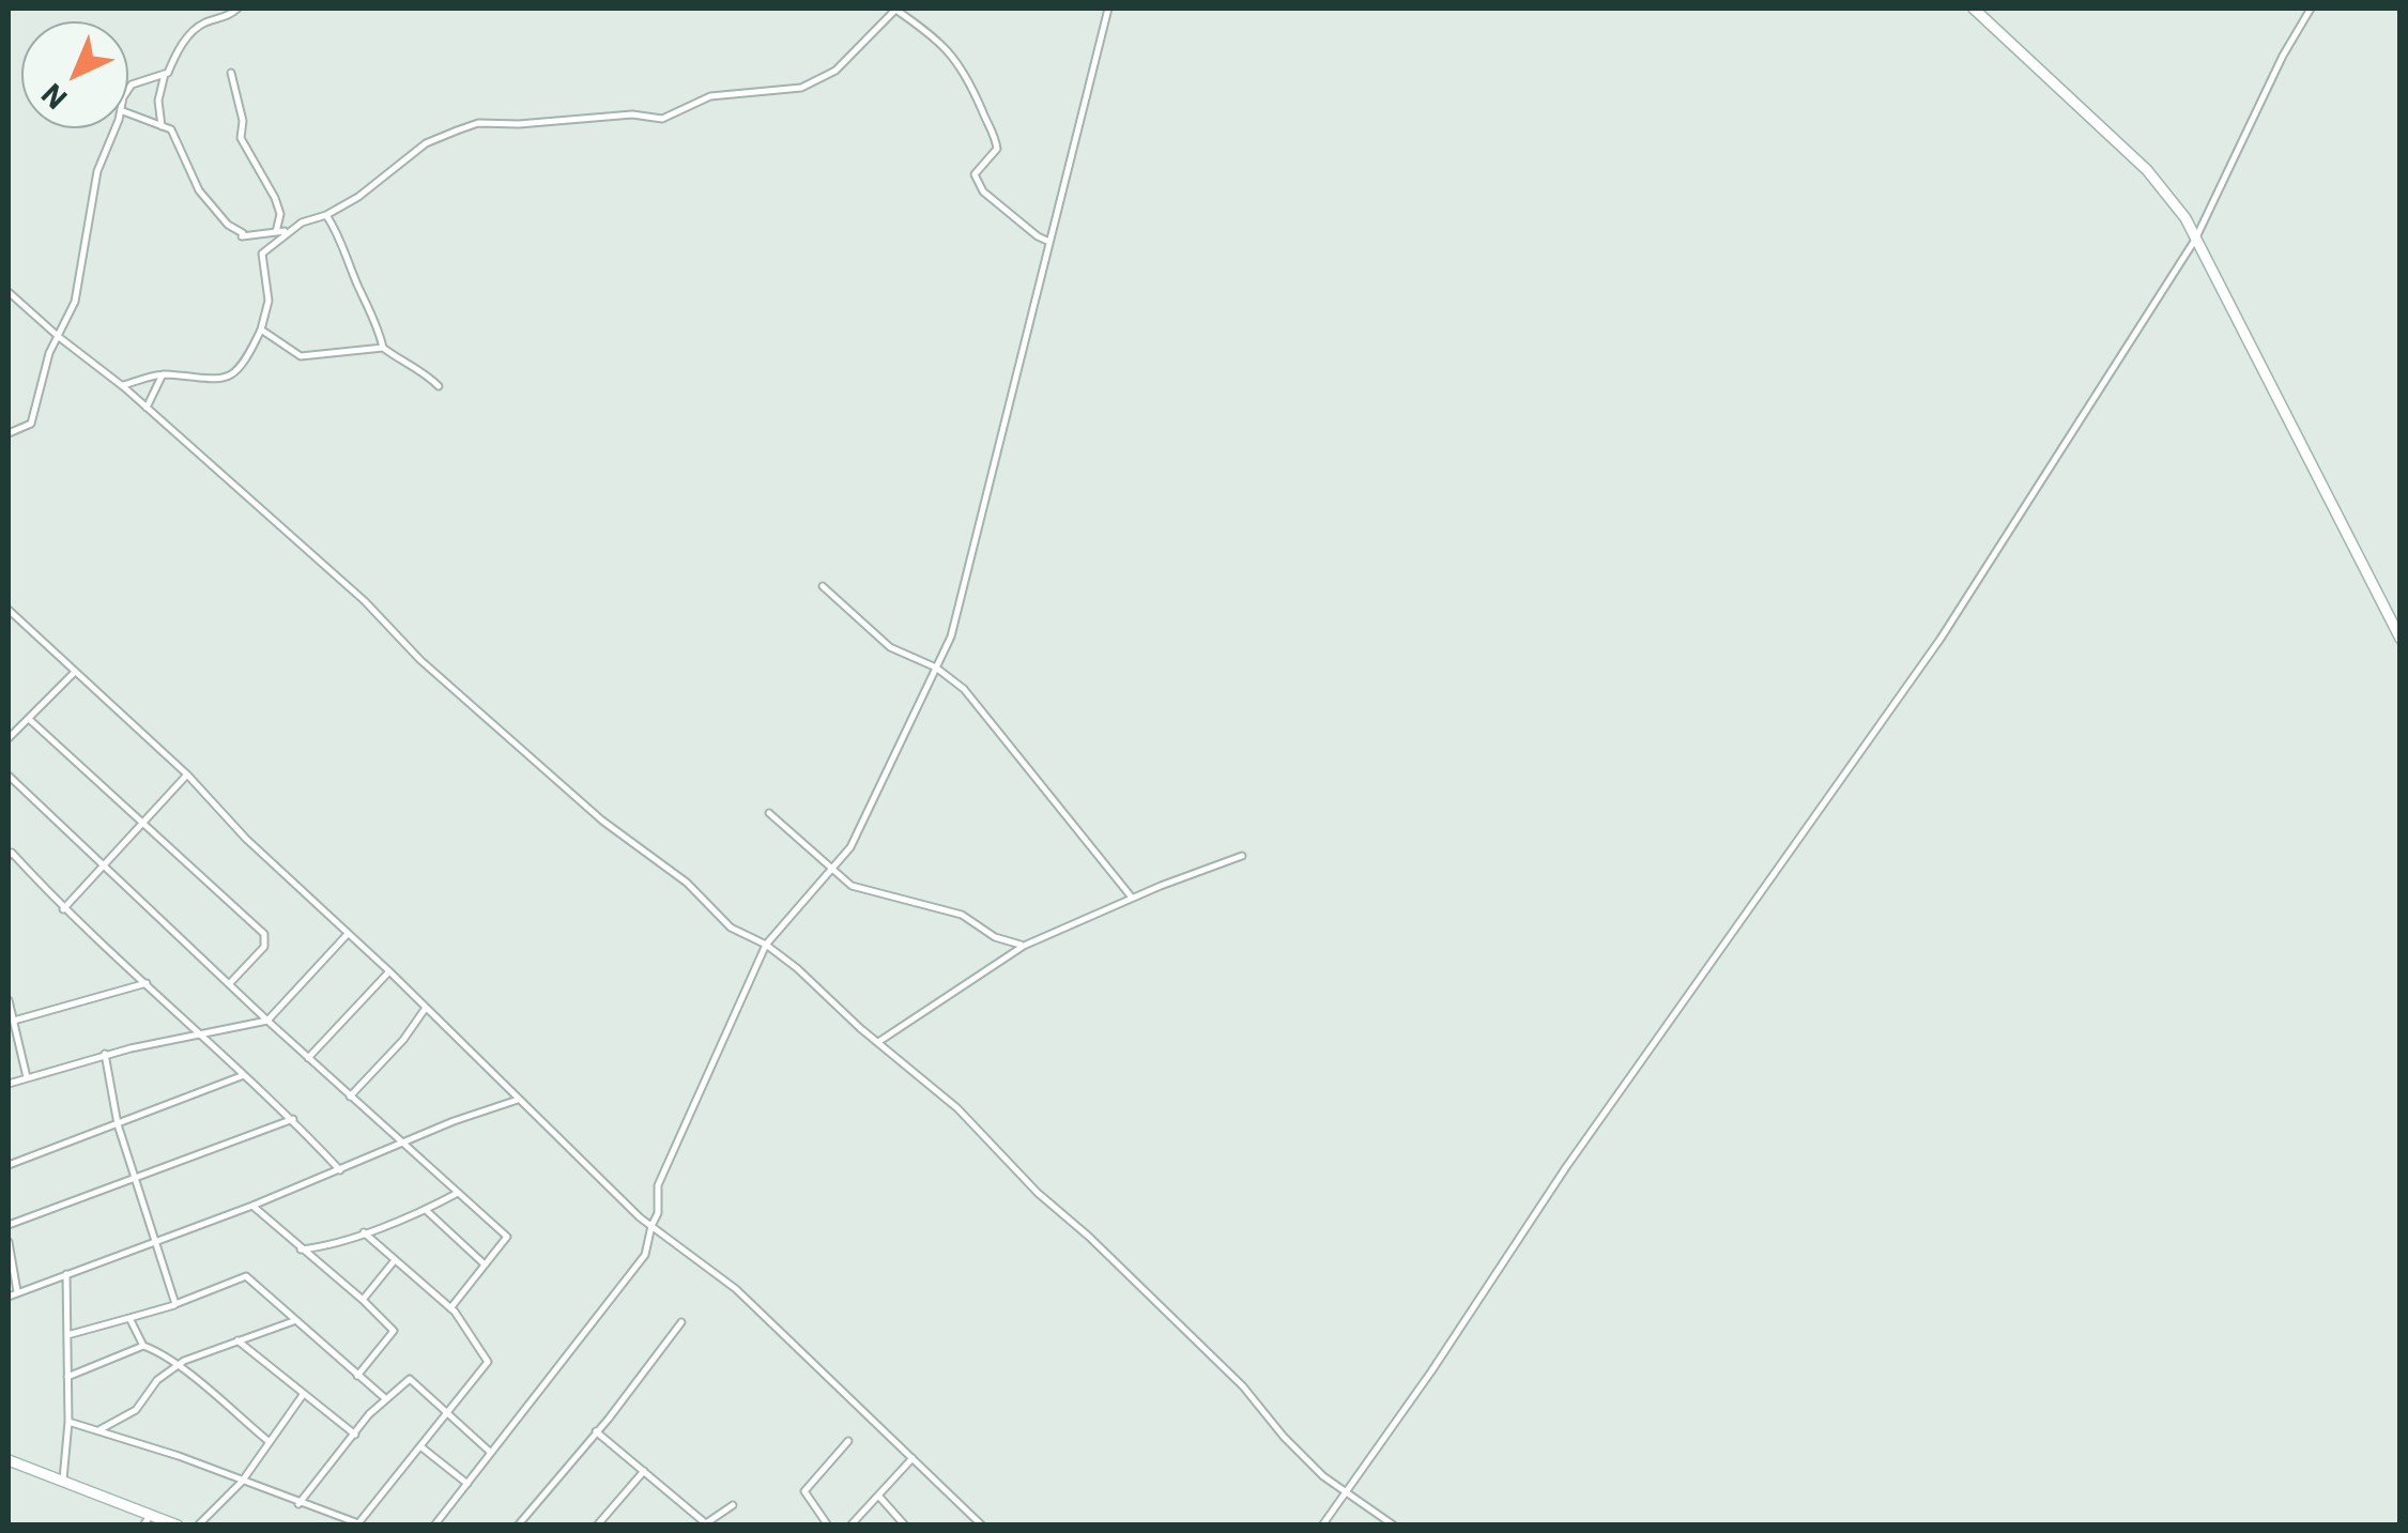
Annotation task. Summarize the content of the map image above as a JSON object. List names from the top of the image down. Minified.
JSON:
{"north":"bottom left"}
